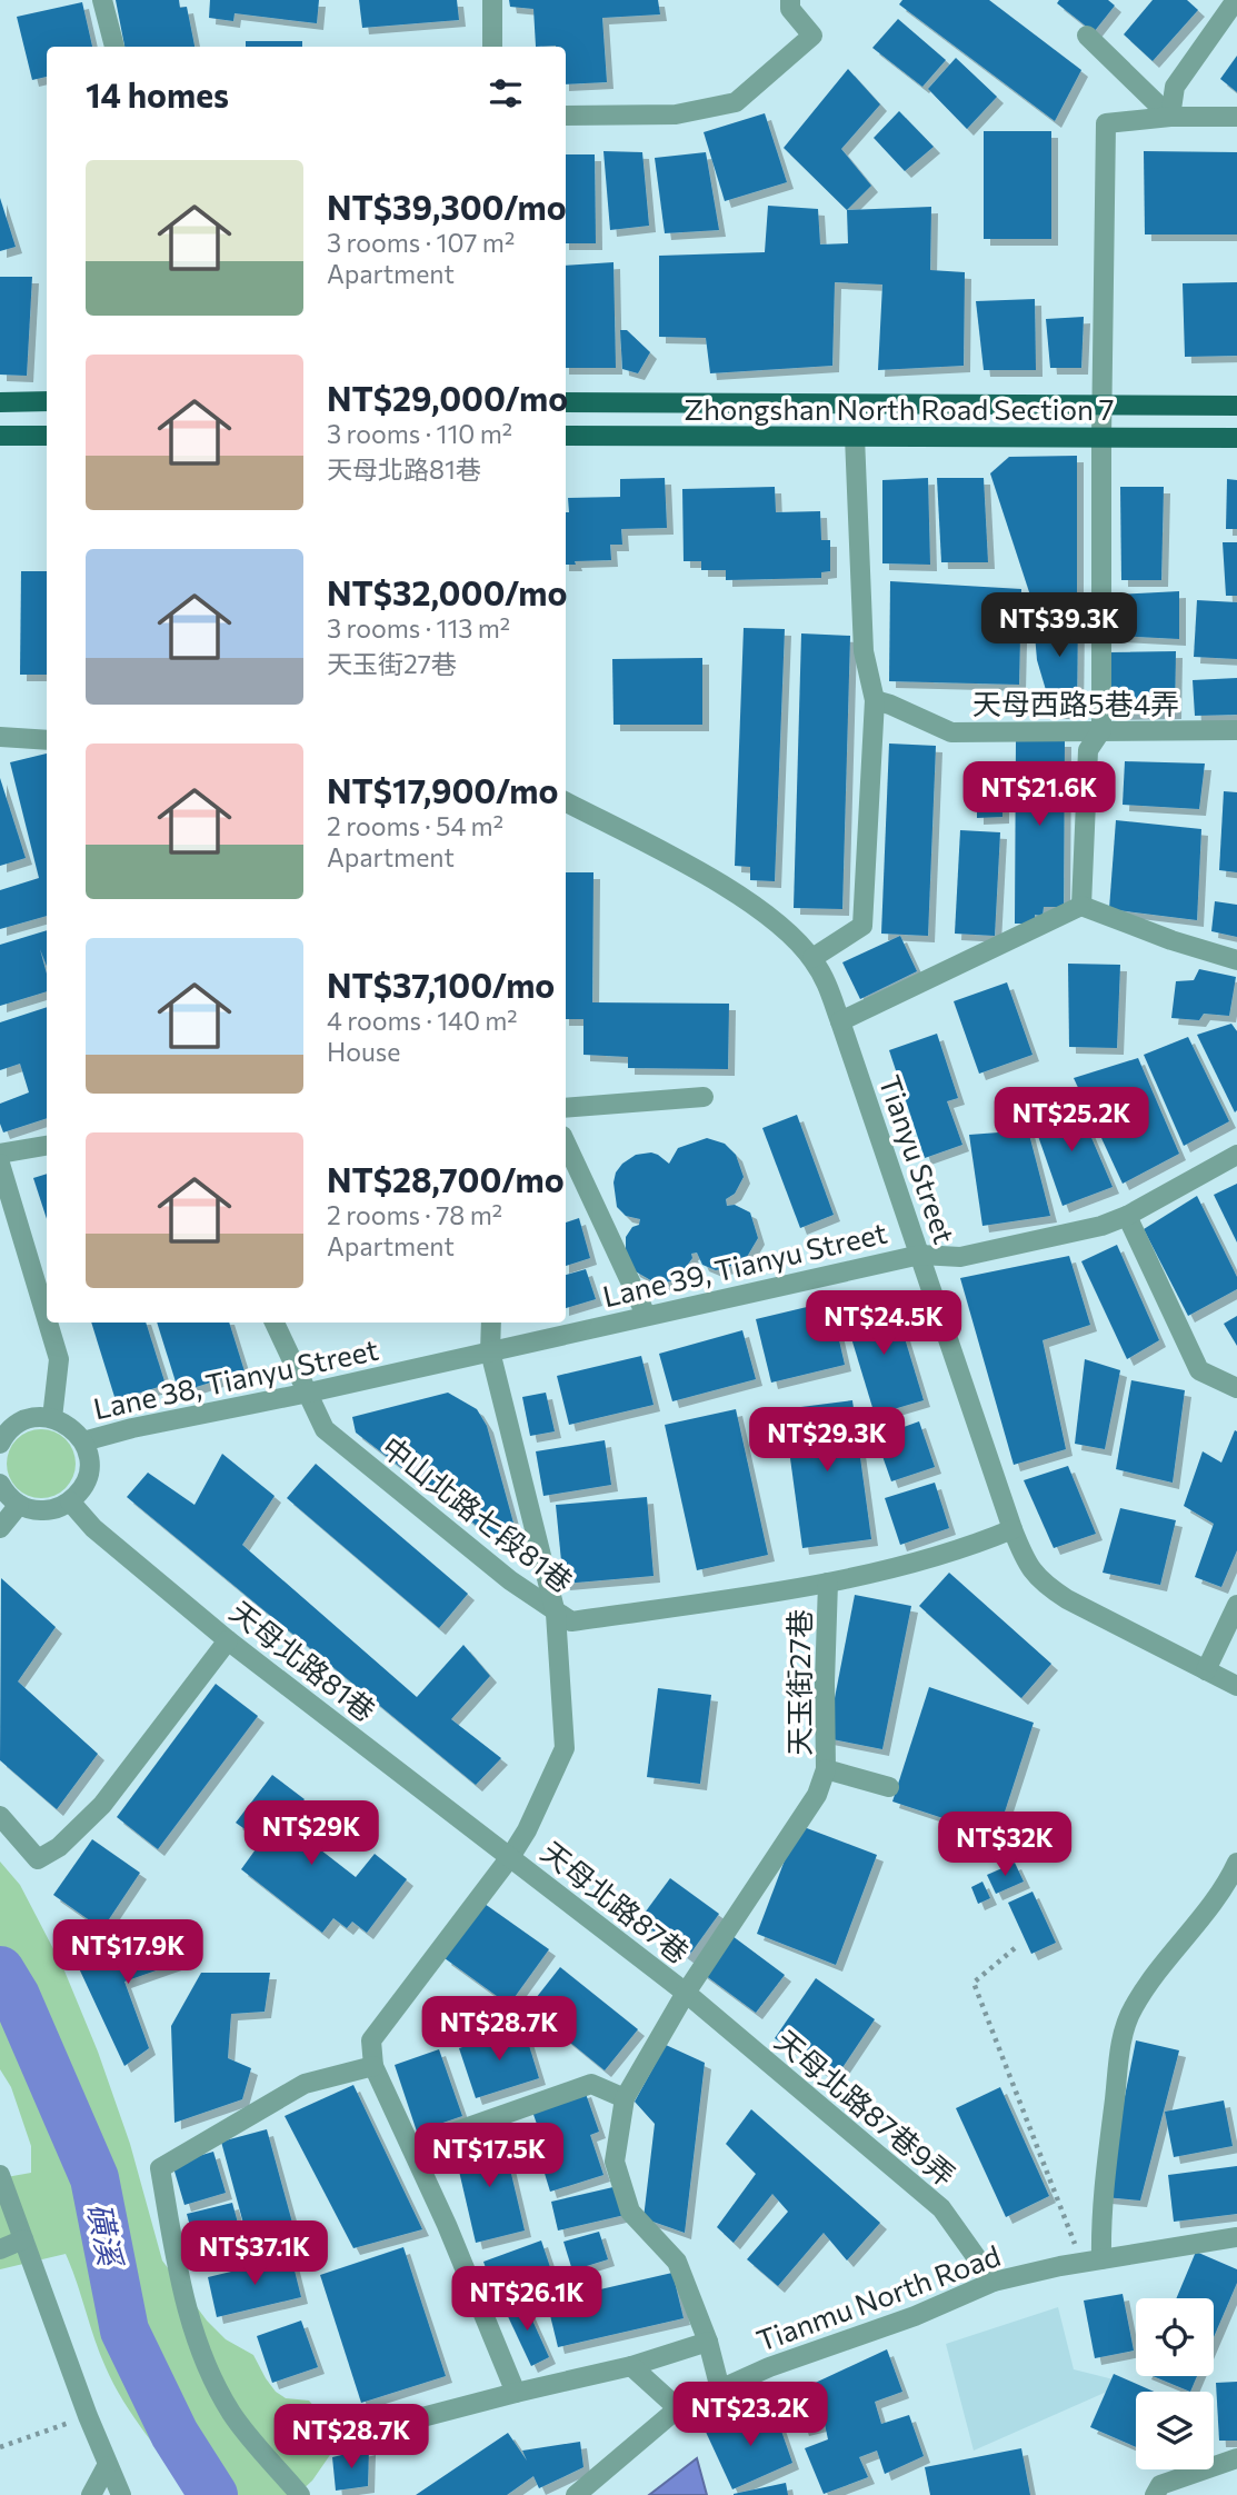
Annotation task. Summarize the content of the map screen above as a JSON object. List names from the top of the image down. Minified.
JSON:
{"streets":{"main road":["Zhongshan North Road Section 7"],"street":["天母西路5巷4弄","Tianyu Street","Lane 39, Tianyu Street","Lane 38, Tianyu Street","中山北路七段81巷","天母北路81巷","天玉街27巷","天母北路87巷","天母北路87巷9弄","Tianmu North Road"]},"crossings":[["Tianyu Street","Lane 39, Tianyu Street"],["Tianyu Street","天玉街27巷"],["Lane 39, Tianyu Street","Lane 38, Tianyu Street"],["Lane 38, Tianyu Street","中山北路七段81巷"],["中山北路七段81巷","天玉街27巷"],["天母北路81巷","天母北路87巷"],["天母北路87巷","天母北路87巷9弄"],["天母北路87巷9弄","Tianmu North Road"]],"water":["磺溪"],"page":{"heading":"14 homes","list":[{"name":"NT$39,300/mo","note":"3 rooms · 107 m² · Apartment"},{"name":"NT$29,000/mo","note":"3 rooms · 110 m² · 天母北路81巷"},{"name":"NT$32,000/mo","note":"3 rooms · 113 m² · 天玉街27巷"},{"name":"NT$17,900/mo","note":"2 rooms · 54 m² · Apartment"},{"name":"NT$37,100/mo","note":"4 rooms · 140 m² · House"},{"name":"NT$28,700/mo","note":"2 rooms · 78 m² · Apartment"}],"price":["NT$39.3K","NT$21.6K","NT$25.2K","NT$24.5K","NT$29.3K","NT$29K","NT$32K","NT$17.9K","NT$28.7K","NT$17.5K","NT$37.1K","NT$26.1K","NT$23.2K","NT$28.7K"]}}
